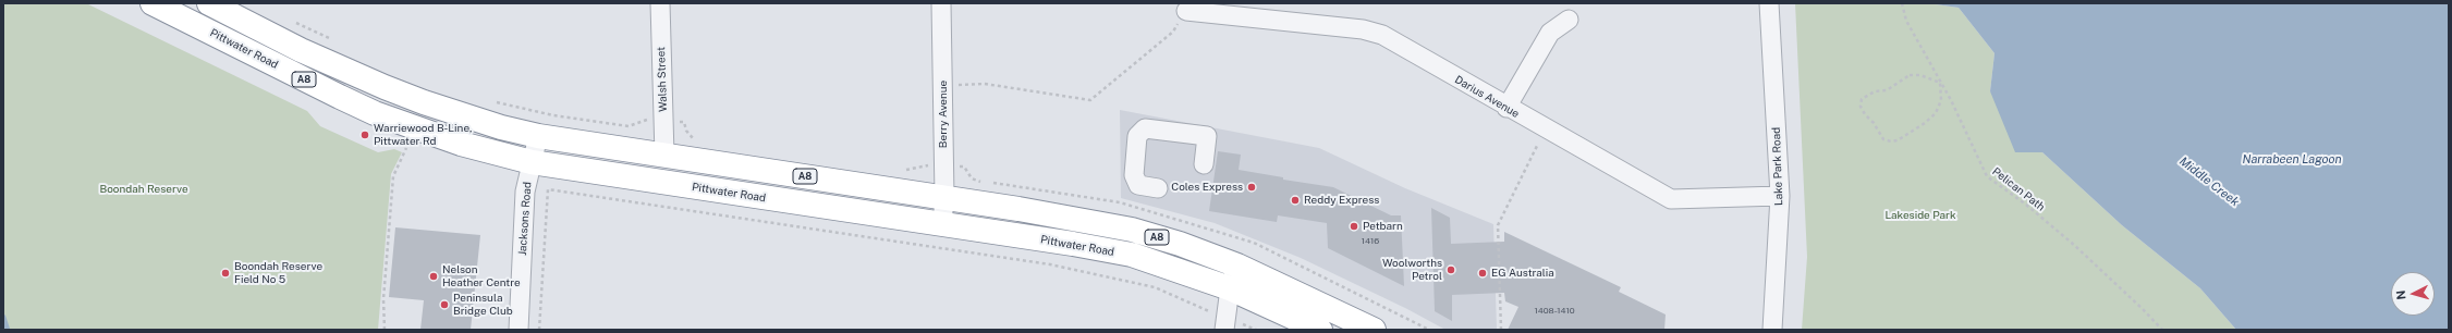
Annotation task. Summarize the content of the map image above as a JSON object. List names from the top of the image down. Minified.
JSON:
{"streets":{"highway":["Pittwater Road","A8"],"street":["Walsh Street","Darius Avenue","Berry Avenue","Lake Park Road","Jacksons Road"],"path":["Pelican Path"]},"crossings":[["Pittwater Road","Berry Avenue"],["Pittwater Road","Jacksons Road"],["A8","Walsh Street"],["A8","Berry Avenue"],["A8","Jacksons Road"],["Darius Avenue","Lake Park Road"]],"water":["Narrabeen Lagoon","Middle Creek"],"parks":["Boondah Reserve","Lakeside Park"],"places":["Warriewood B-Line, Pittwater Rd","Coles Express","Reddy Express","Petbarn","Woolworths Petrol","Boondah Reserve Field No 5","EG Australia","Nelson Heather Centre","Peninsula Bridge Club"],"house_numbers":["1416","1408-1410"],"north":"left"}
